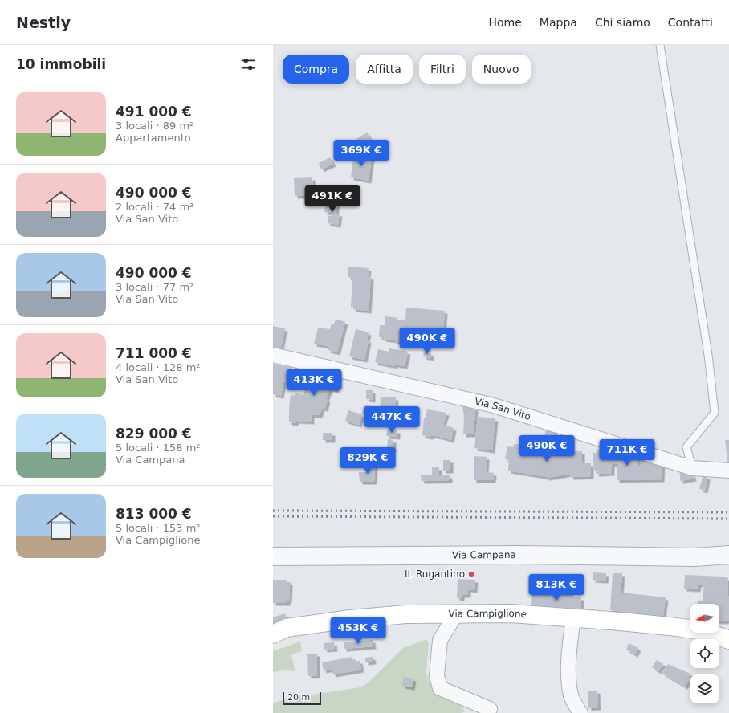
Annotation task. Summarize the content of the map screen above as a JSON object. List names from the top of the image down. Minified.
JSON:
{"streets":{"main road":["Via Campiglione"],"street":["Via San Vito","Via Campana"]},"places":["IL Rugantino"],"scale_bar":"20 m","north":"left","page":{"header":"Nestly","nav":["Home","Mappa","Chi siamo","Contatti"],"heading":"10 immobili","chip":["Compra","Affitta","Filtri","Nuovo"],"list":[{"name":"491 000 €","note":"3 locali · 89 m² · Appartamento"},{"name":"490 000 €","note":"2 locali · 74 m² · Via San Vito"},{"name":"490 000 €","note":"3 locali · 77 m² · Via San Vito"},{"name":"711 000 €","note":"4 locali · 128 m² · Via San Vito"},{"name":"829 000 €","note":"5 locali · 158 m² · Via Campana"},{"name":"813 000 €","note":"5 locali · 153 m² · Via Campiglione"}],"price":["369K €","491K €","490K €","413K €","447K €","490K €","711K €","829K €","813K €","453K €"],"scale":"20 m"}}
